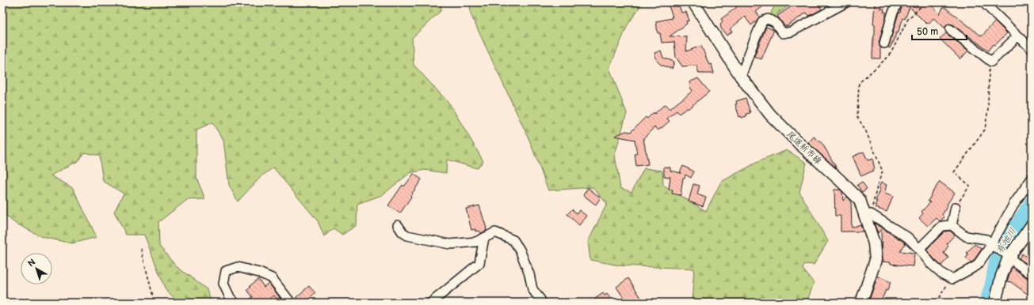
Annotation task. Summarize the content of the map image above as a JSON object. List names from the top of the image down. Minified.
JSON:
{"streets":{"main road":["尾道新市線"]},"water":["有地川"],"scale_bar":"50 m","north":"top left"}
